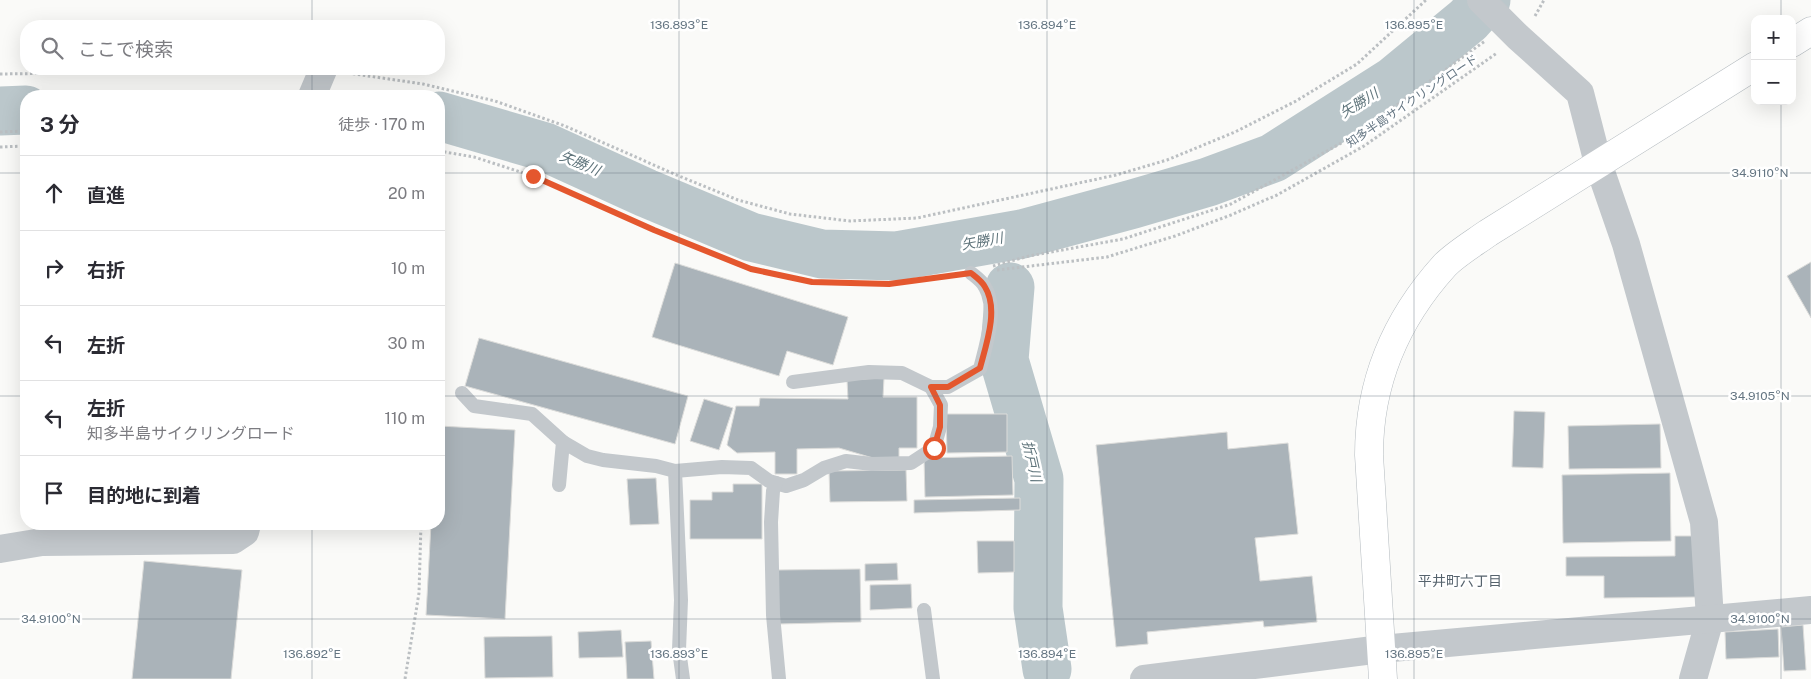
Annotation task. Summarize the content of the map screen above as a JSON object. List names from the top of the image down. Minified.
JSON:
{"streets":{"path":["知多半島サイクリングロード"]},"districts":["平井町六丁目"],"water":["矢勝川","折戸川"],"page":{"map_buttons":["+","−"],"search":"ここで検索","heading":["3 分","徒歩 · 170 m"],"list":[["直進","20 m"],["右折","10 m"],["左折","30 m"],["左折","知多半島サイクリングロード","110 m"],"目的地に到着"]},"coordinates":["136.893°E","136.894°E","136.895°E","34.9110°N","34.9105°N","34.9100°N","136.892°E"]}
